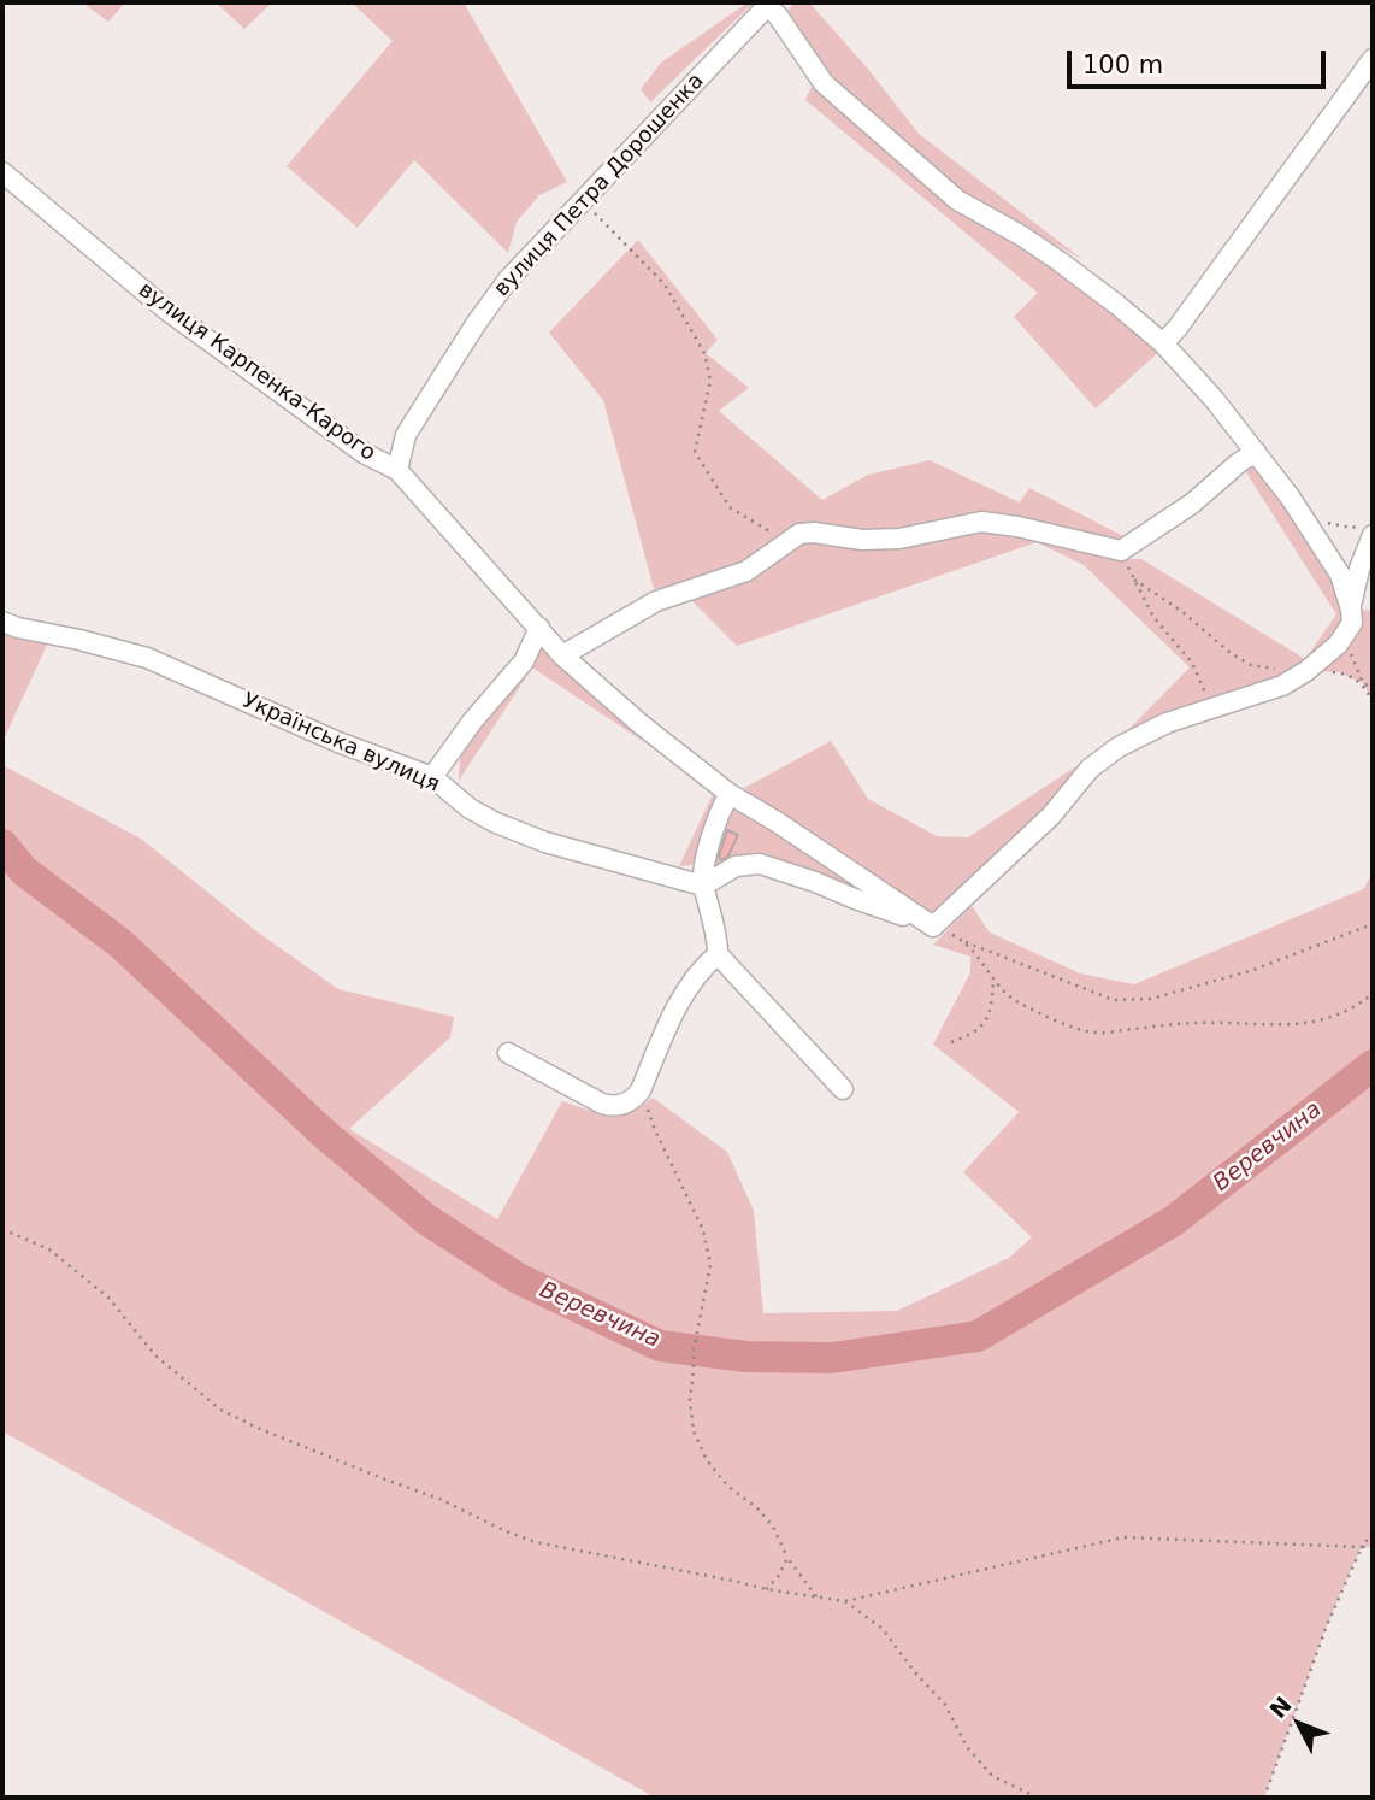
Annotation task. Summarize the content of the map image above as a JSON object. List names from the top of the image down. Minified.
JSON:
{"streets":{"street":["вулиця Петра Дорошенка","вулиця Карпенка-Карого","Українська вулиця"]},"crossings":[["вулиця Петра Дорошенка","вулиця Карпенка-Карого"]],"water":["Веревчина"],"scale_bar":"100 m","north":"top left"}
